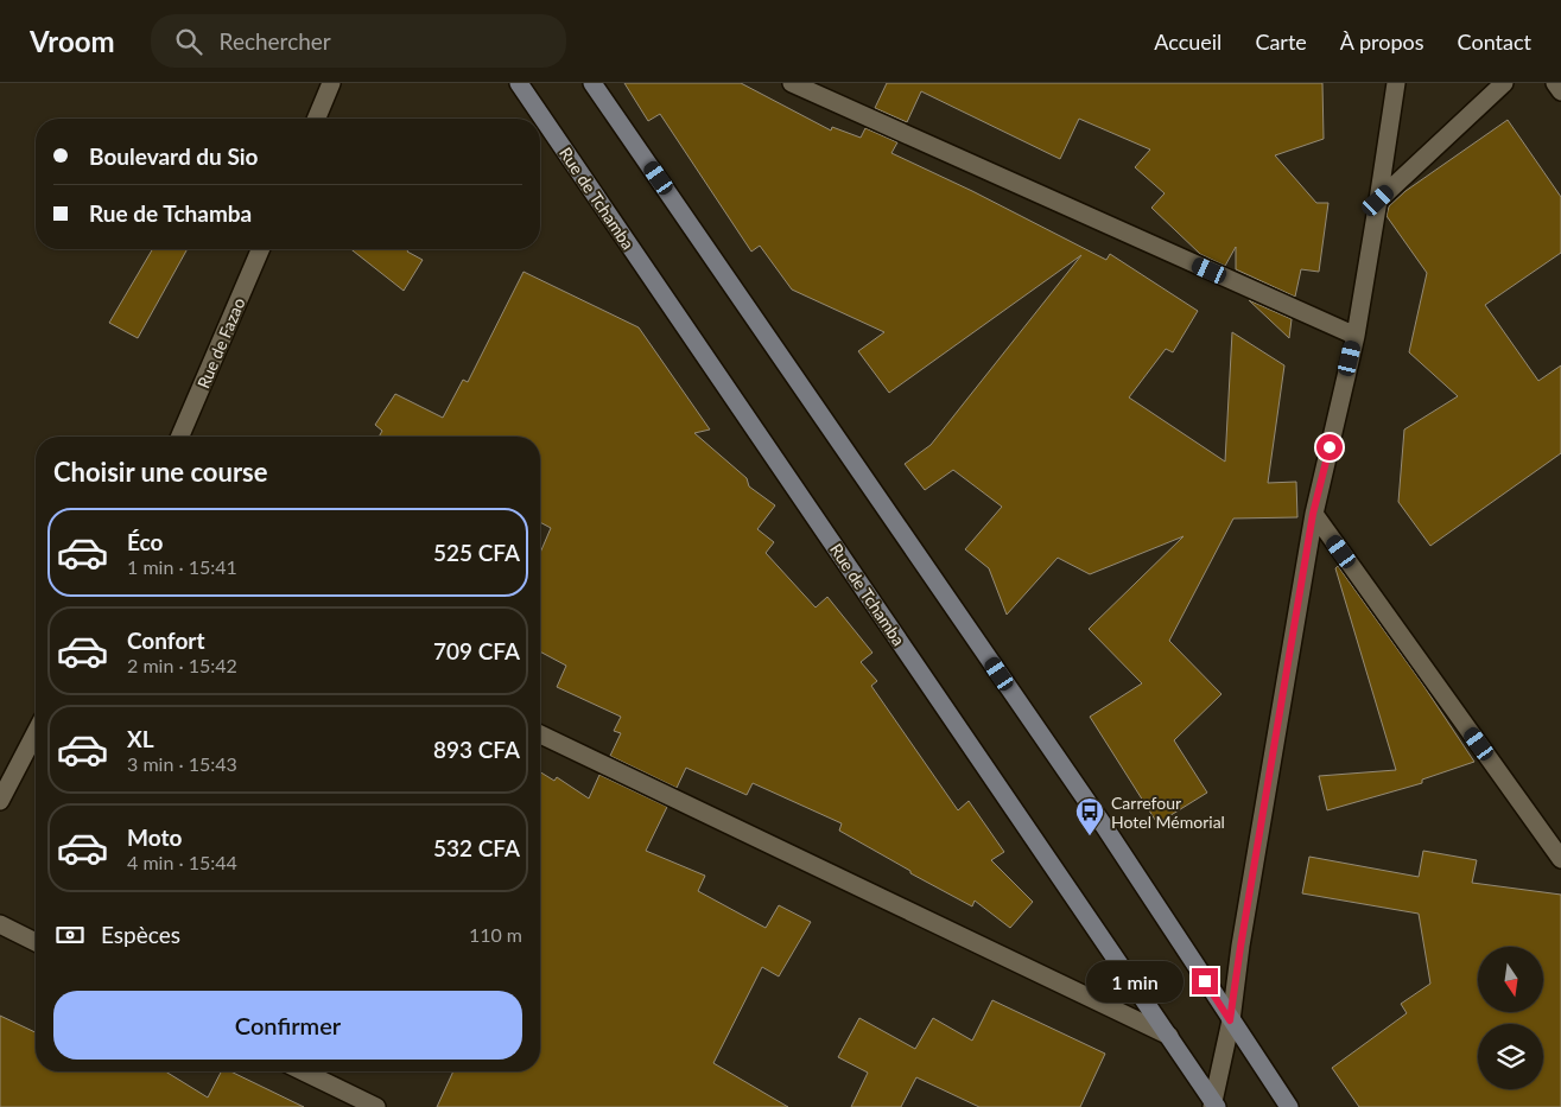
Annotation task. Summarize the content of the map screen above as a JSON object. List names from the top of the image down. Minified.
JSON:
{"streets":{"street":["Rue de Tchamba","Rue de Fazao"]},"places":{"bus stop":["Carrefour Hotel Mémorial"]},"north":"bottom","page":{"header":"Vroom","search":"Rechercher","nav":["Accueil","Carte","À propos","Contact"],"banner":["Boulevard du Sio","Rue de Tchamba"],"heading":"Choisir une course","list":[{"name":"Éco","note":"1 min · 15:41","value":"525 CFA"},{"name":"Confort","note":"2 min · 15:42","value":"709 CFA"},{"name":"XL","note":"3 min · 15:43","value":"893 CFA"},{"name":"Moto","note":"4 min · 15:44","value":"532 CFA"}],"pay":["Espèces","110 m"],"bubble":"1 min","buttons":"Confirmer"}}
